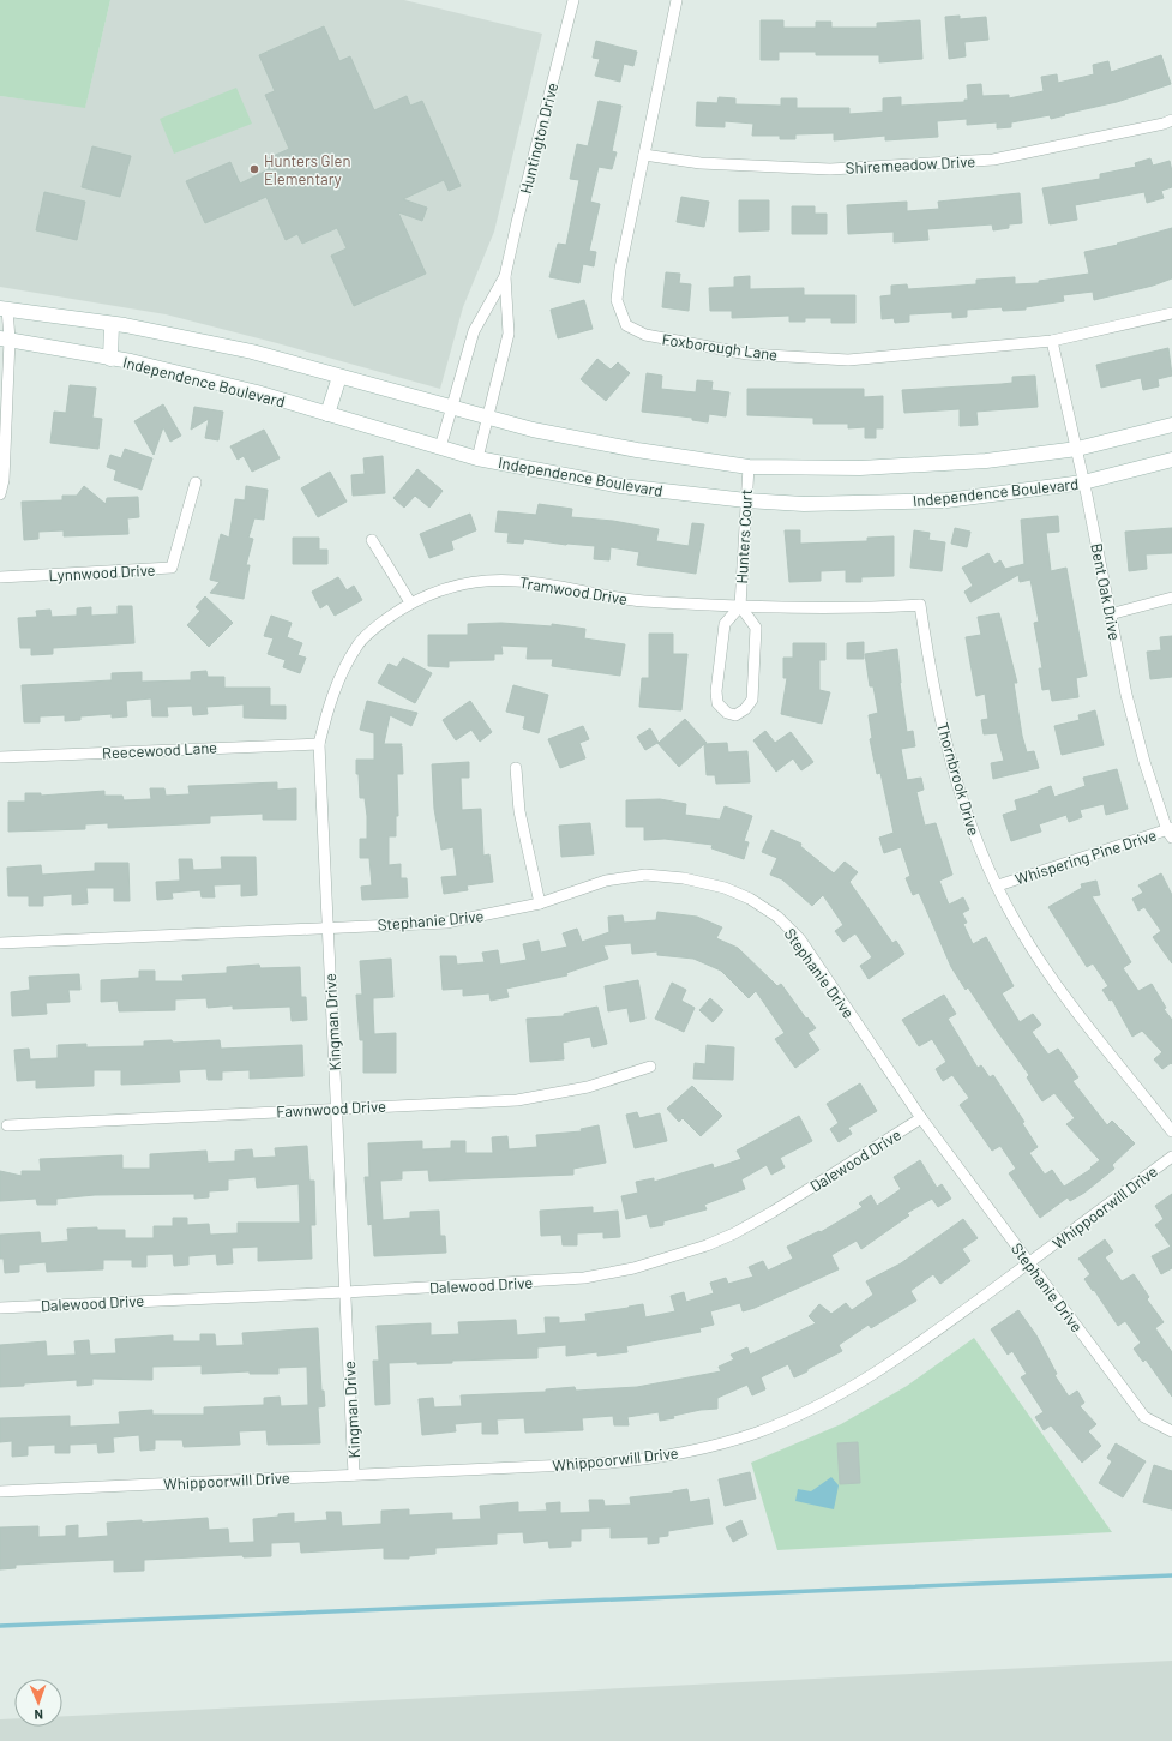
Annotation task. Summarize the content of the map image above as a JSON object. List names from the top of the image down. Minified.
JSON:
{"streets":{"main road":["Independence Boulevard"],"street":["Huntington Drive","Shiremeadow Drive","Foxborough Lane","Hunters Court","Lynnwood Drive","Tramwood Drive","Bent Oak Drive","Reecewood Lane","Thornbrook Drive","Whispering Pine Drive","Stephanie Drive","Kingman Drive","Fawnwood Drive","Dalewood Drive","Whippoorwill Drive"]},"crossings":[["Huntington Drive","Independence Boulevard"],["Shiremeadow Drive","Foxborough Lane"],["Foxborough Lane","Bent Oak Drive"],["Independence Boulevard","Hunters Court"],["Independence Boulevard","Bent Oak Drive"],["Hunters Court","Tramwood Drive"],["Hunters Court","Thornbrook Drive"],["Tramwood Drive","Thornbrook Drive"],["Tramwood Drive","Kingman Drive"],["Bent Oak Drive","Whispering Pine Drive"],["Reecewood Lane","Kingman Drive"],["Thornbrook Drive","Whispering Pine Drive"],["Stephanie Drive","Kingman Drive"],["Stephanie Drive","Dalewood Drive"],["Stephanie Drive","Whippoorwill Drive"],["Kingman Drive","Fawnwood Drive"],["Kingman Drive","Dalewood Drive"],["Kingman Drive","Whippoorwill Drive"]],"places":["Hunters Glen Elementary"],"north":"bottom"}
